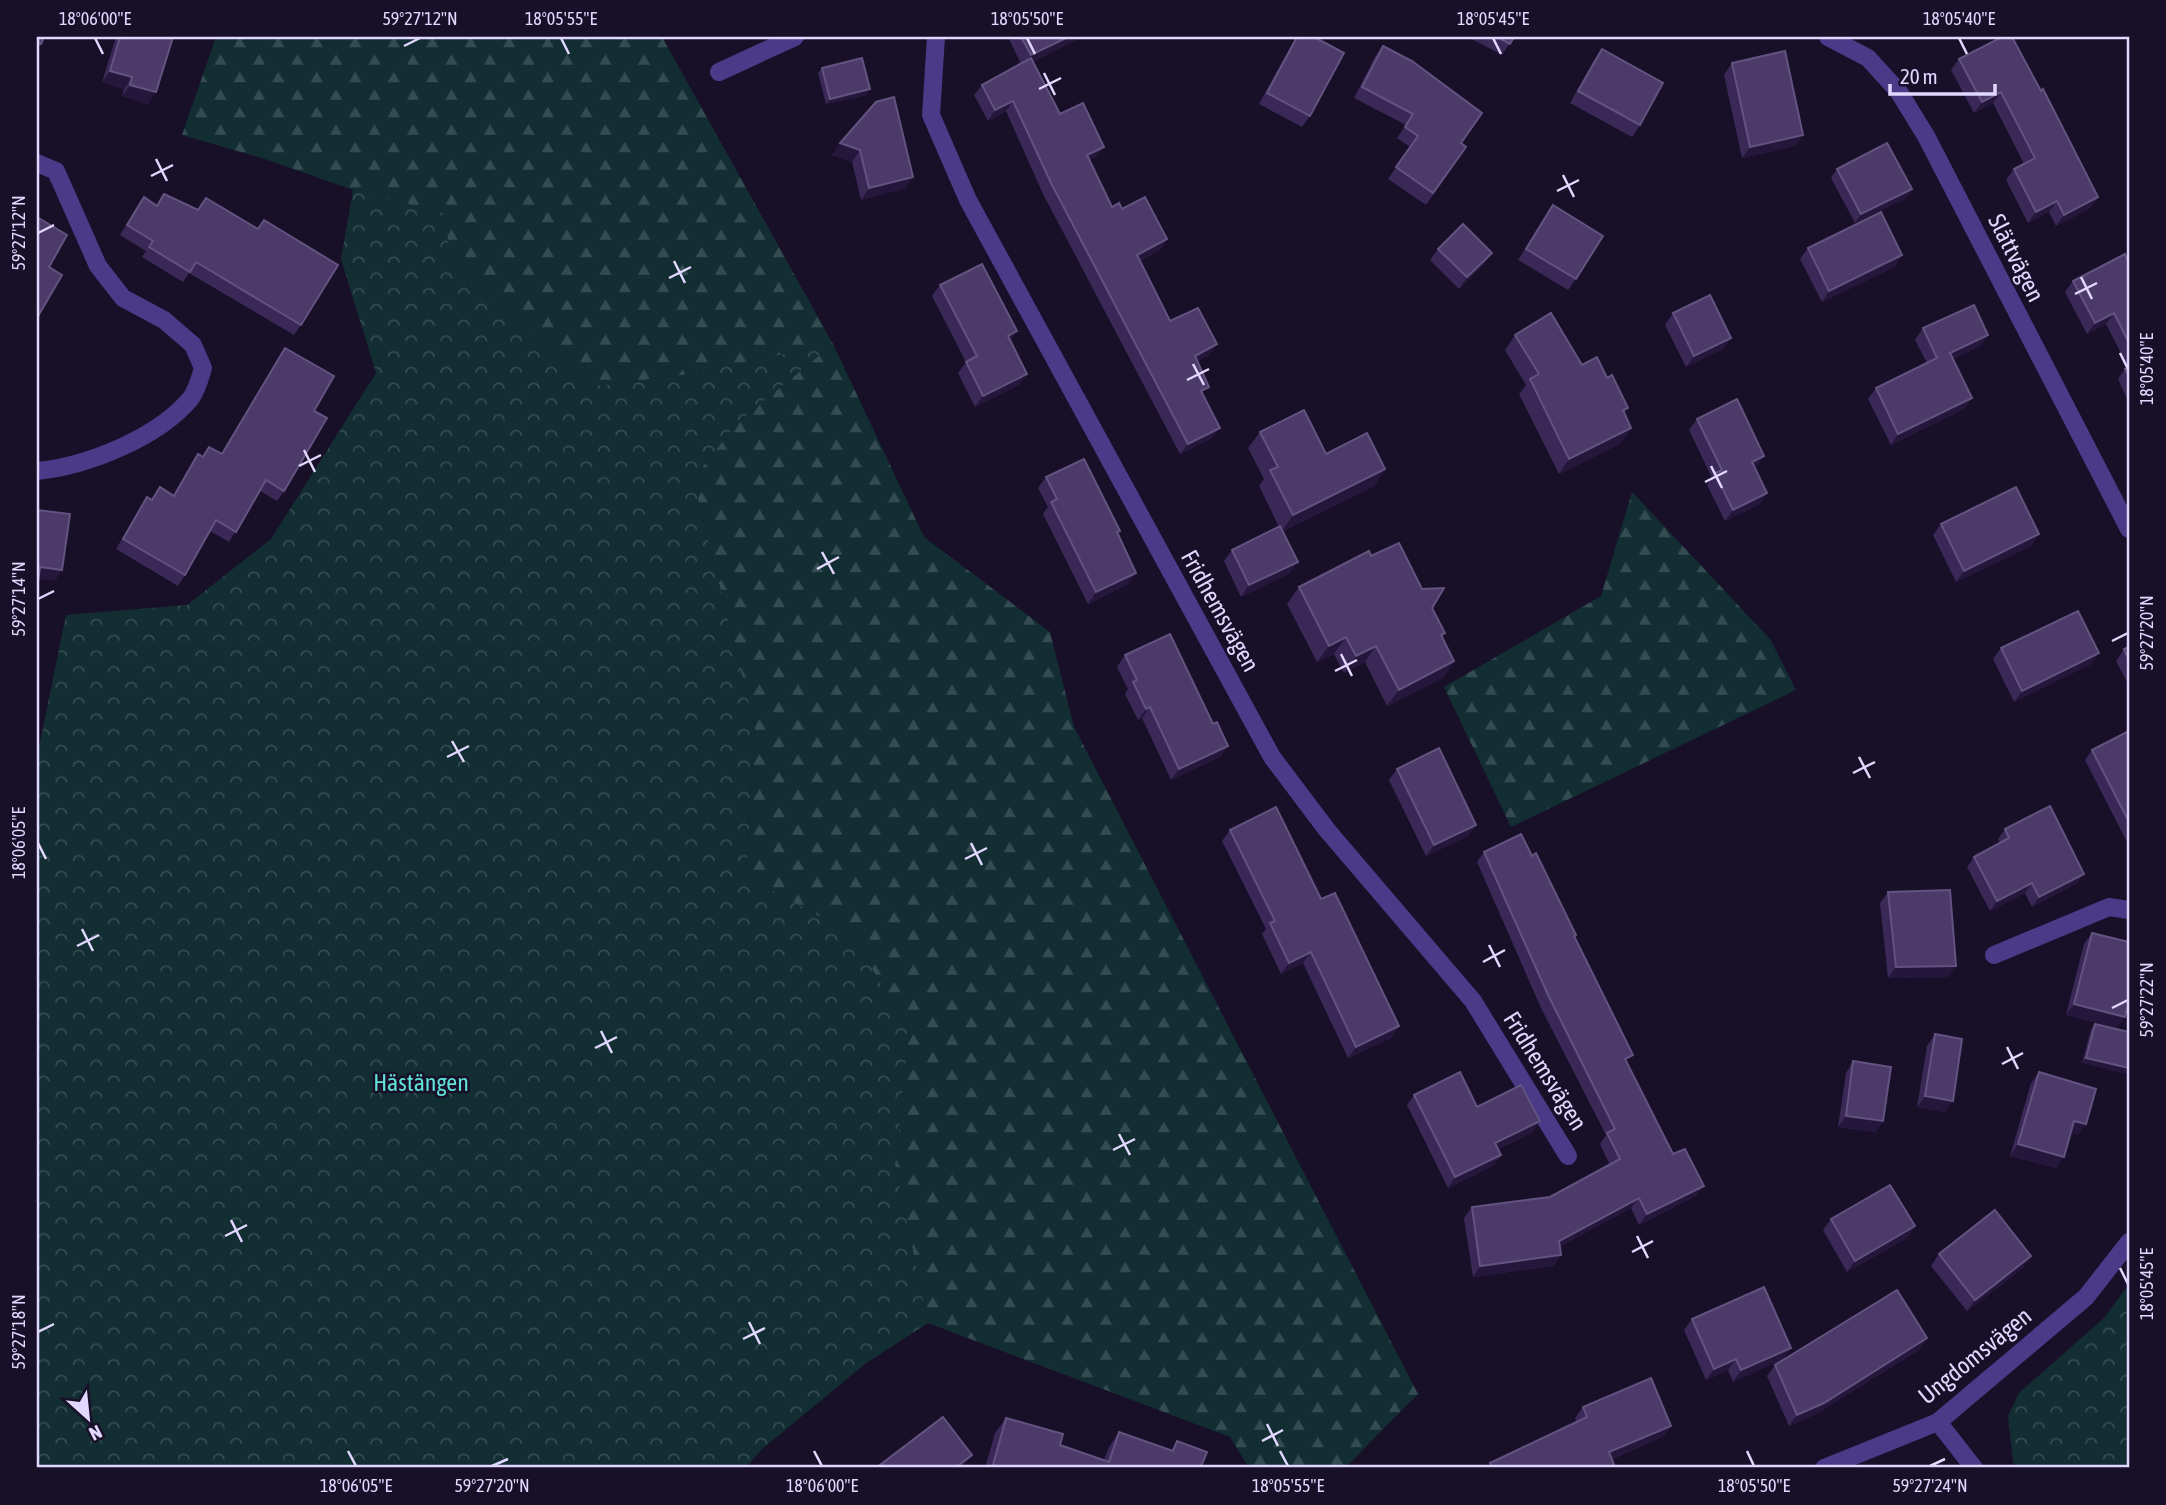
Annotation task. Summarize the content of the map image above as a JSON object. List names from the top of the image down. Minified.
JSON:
{"streets":{"street":["Slättvägen","Fridhemsvägen","Ungdomsvägen"]},"parks":["Hästängen"],"scale_bar":"20 m","north":"bottom right","coordinates":["18°06'00\"E","59°27'12\"N","18°05'55\"E","18°05'50\"E","18°05'45\"E","18°05'40\"E","59°27'14\"N","59°27'20\"N","18°06'05\"E","59°27'22\"N","59°27'18\"N","59°27'24\"N"]}
